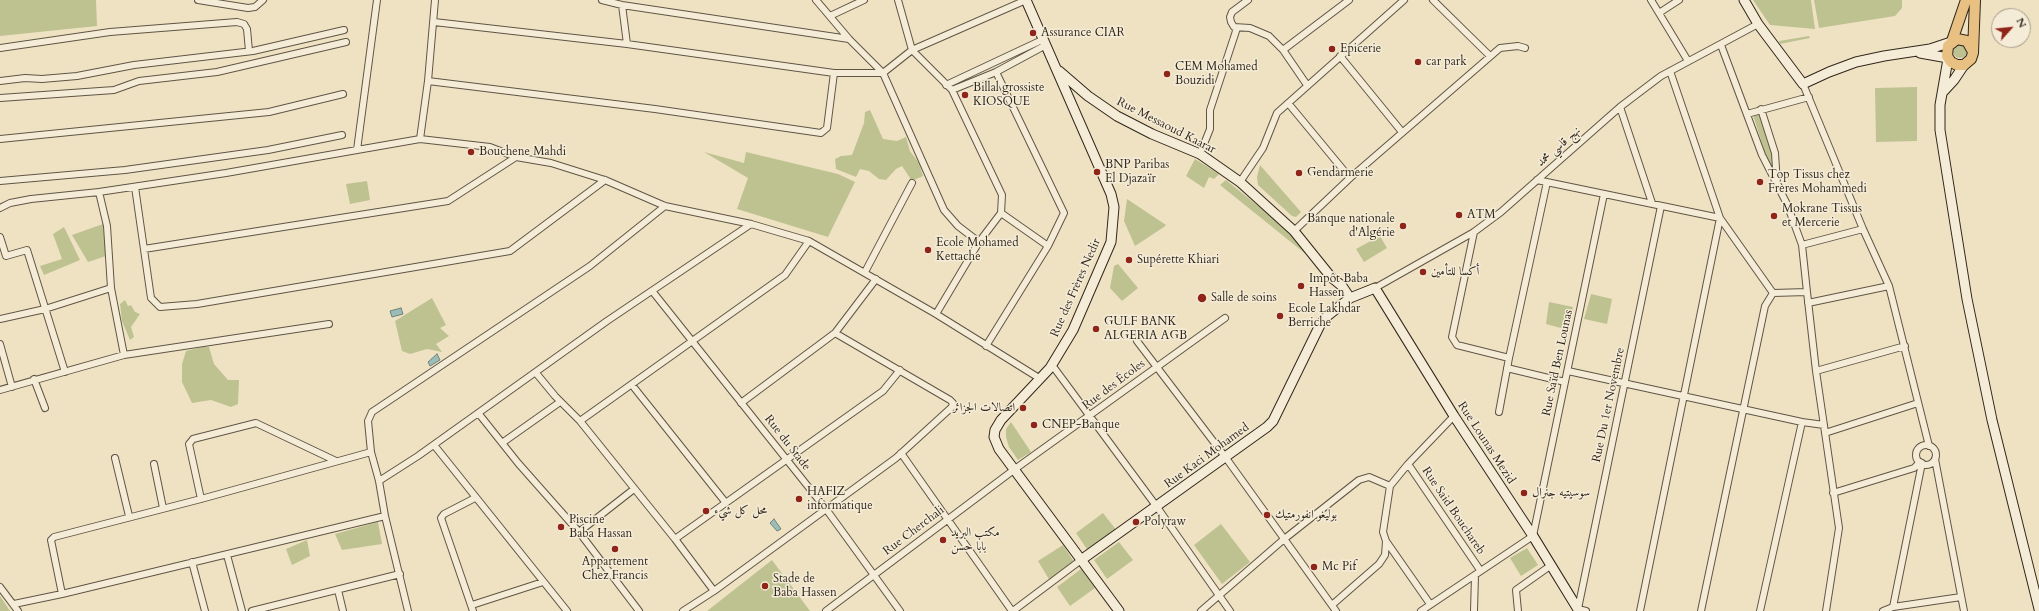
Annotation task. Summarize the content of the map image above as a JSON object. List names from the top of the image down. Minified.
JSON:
{"streets":{"street":["Rue Messaoud Kaarar","نهج قاسي محمد","Rue des Frères Nedir","Rue Saïd Ben Lounas","Rue des Écoles","Rue Du 1er Novembre","Rue du Stade","Rue Lounas Mezid","Rue Kaci Mohamed","Rue Said Bouchareb","Rue Cherchali"]},"crossings":[["Rue Messaoud Kaarar","Rue des Frères Nedir"],["Rue Messaoud Kaarar","Rue Kaci Mohamed"],["نهج قاسي محمد","Rue Lounas Mezid"],["نهج قاسي محمد","Rue Kaci Mohamed"],["Rue des Frères Nedir","Rue des Écoles"],["Rue des Frères Nedir","Rue Kaci Mohamed"],["Rue des Frères Nedir","Rue Cherchali"],["Rue Saïd Ben Lounas","Rue Lounas Mezid"],["Rue des Écoles","Rue Cherchali"],["Rue Du 1er Novembre","Rue Lounas Mezid"],["Rue du Stade","Rue Cherchali"],["Rue Lounas Mezid","Rue Kaci Mohamed"]],"places":["Assurance CIAR","Epicerie","car park","CEM Mohamed Bouzidi","Billal grossiste KIOSQUE","Bouchene Mahdi","BNP Paribas El Djazaïr","Gendarmerie","Top Tissus chez Frères Mohammedi","ATM","Mokrane Tissus et Mercerie","Banque nationale d'Algérie","Ecole Mohamed Kettache","Supérette Khiari","أكسا للتأمين","Impôt Baba Hassen","Salle de soins","Ecole Lakhdar Berriche","GULF BANK ALGERIA AGB","اتصالات الجزائر","CNEP-Banque","سوسيتيه جنرال","HAFIZ informatique","محل كل شيء","بوليغو انفورمتيك","Polyraw","Piscine Baba Hassan","مكتب البريد بابا حسن","Appartement Chez Francis","Mc Pif","Stade de Baba Hassen"],"north":"top right"}
